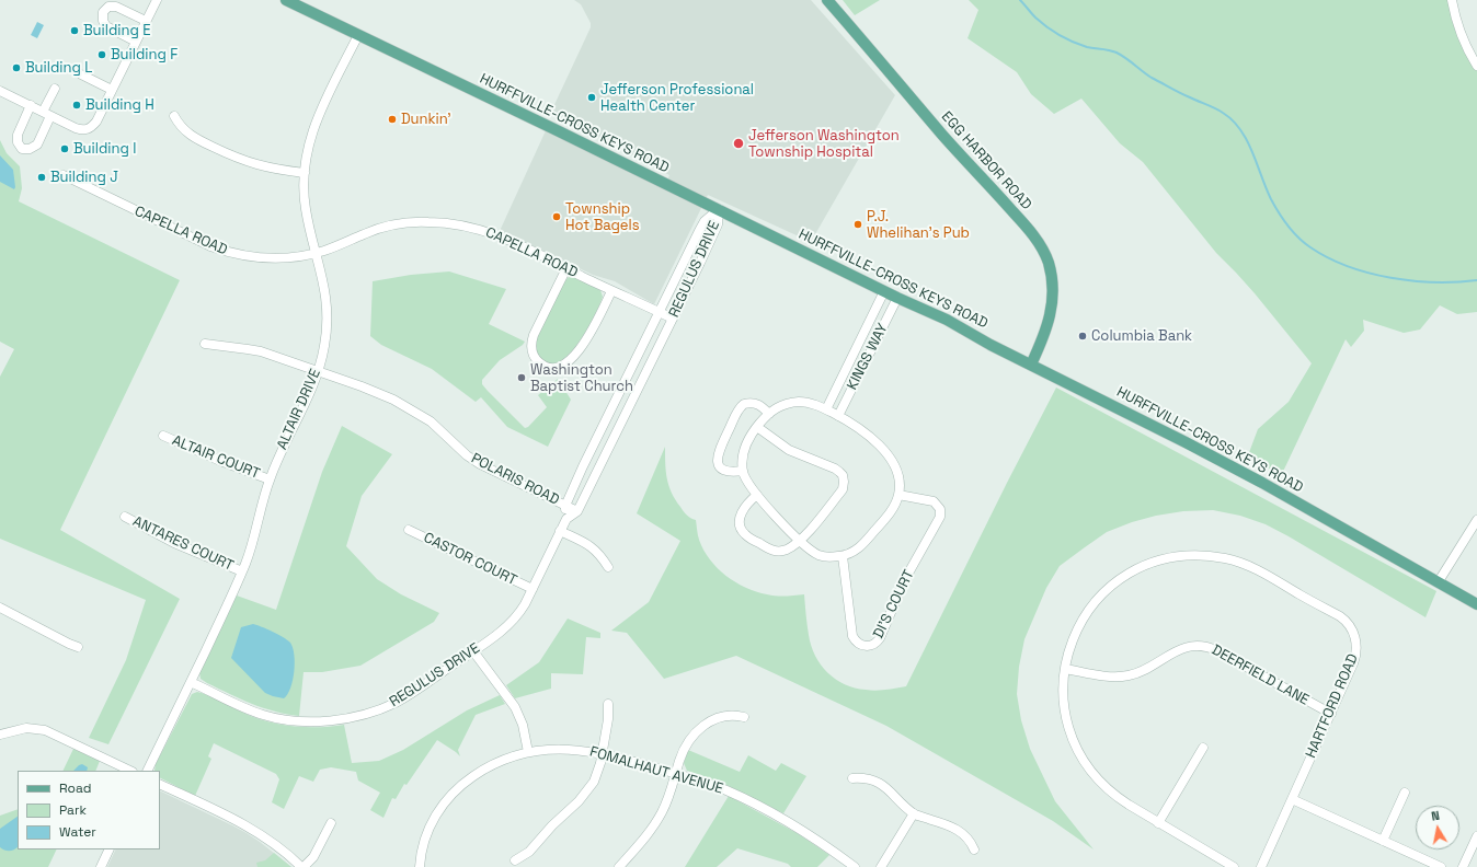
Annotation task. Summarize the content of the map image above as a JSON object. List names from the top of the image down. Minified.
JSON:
{"streets":{"main road":["HURFFVILLE-CROSS KEYS ROAD","EGG HARBOR ROAD"],"street":["CAPELLA ROAD","REGULUS DRIVE","KINGS WAY","ALTAIR DRIVE","ALTAIR COURT","POLARIS ROAD","ANTARES COURT","CASTOR COURT","DI'S COURT","DEERFIELD LANE","HARTFORD ROAD","FOMALHAUT AVENUE"]},"crossings":[["HURFFVILLE-CROSS KEYS ROAD","EGG HARBOR ROAD"],["HURFFVILLE-CROSS KEYS ROAD","REGULUS DRIVE"],["HURFFVILLE-CROSS KEYS ROAD","KINGS WAY"],["HURFFVILLE-CROSS KEYS ROAD","ALTAIR DRIVE"],["CAPELLA ROAD","REGULUS DRIVE"],["CAPELLA ROAD","ALTAIR DRIVE"],["REGULUS DRIVE","ALTAIR DRIVE"],["REGULUS DRIVE","POLARIS ROAD"],["REGULUS DRIVE","CASTOR COURT"],["ALTAIR DRIVE","ALTAIR COURT"],["ALTAIR DRIVE","POLARIS ROAD"],["ALTAIR DRIVE","ANTARES COURT"],["DEERFIELD LANE","HARTFORD ROAD"]],"places":["Building E","Building F","Building L","Jefferson Professional Health Center","Building H","Dunkin'","Jefferson Washington Township Hospital","Building I","Building J","Township Hot Bagels","P.J. Whelihan's Pub","Columbia Bank","Washington Baptist Church"],"legend":["Road","Park","Water"],"north":"top"}
